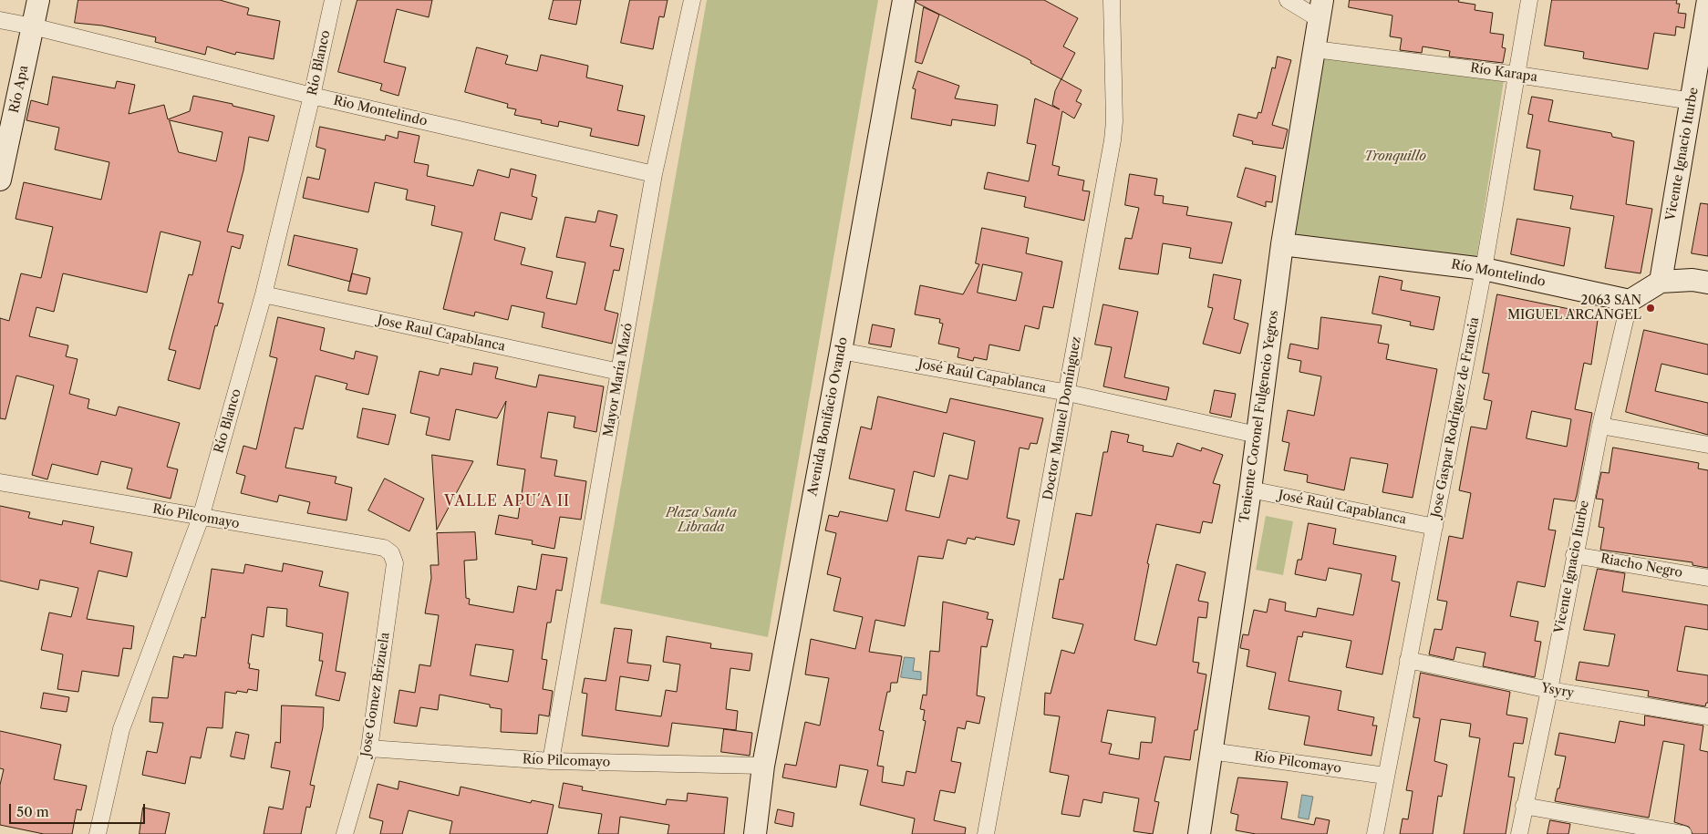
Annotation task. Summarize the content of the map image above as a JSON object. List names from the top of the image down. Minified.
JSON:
{"streets":{"street":["Río Blanco","Río Karapa","Río Apa","Rio Montelindo","Vicente Ignacio Iturbe","Río Montelindo","Jose Raul Capablanca","José Raúl Capablanca","Mayor María Mazó","Avenida Bonifacio Ovando","Teniente Coronel Fulgencio Yegros","Jose Gaspar Rodríguez de Francia","Doctor Manuel Domínguez","Río Pilcomayo","Riacho Negro","Ysyry","Jose Gomez Brizuela"]},"crossings":[["Río Blanco","Rio Montelindo"],["Río Blanco","Jose Raul Capablanca"],["Río Blanco","Río Pilcomayo"],["Río Karapa","Vicente Ignacio Iturbe"],["Río Karapa","Teniente Coronel Fulgencio Yegros"],["Río Karapa","Jose Gaspar Rodríguez de Francia"],["Río Apa","Rio Montelindo"],["Rio Montelindo","Mayor María Mazó"],["Vicente Ignacio Iturbe","Río Montelindo"],["Vicente Ignacio Iturbe","Riacho Negro"],["Vicente Ignacio Iturbe","Ysyry"],["Río Montelindo","Teniente Coronel Fulgencio Yegros"],["Río Montelindo","Jose Gaspar Rodríguez de Francia"],["Jose Raul Capablanca","Mayor María Mazó"],["José Raúl Capablanca","Avenida Bonifacio Ovando"],["José Raúl Capablanca","Teniente Coronel Fulgencio Yegros"],["José Raúl Capablanca","Jose Gaspar Rodríguez de Francia"],["José Raúl Capablanca","Doctor Manuel Domínguez"],["Mayor María Mazó","Río Pilcomayo"],["Avenida Bonifacio Ovando","Río Pilcomayo"],["Teniente Coronel Fulgencio Yegros","Río Pilcomayo"],["Jose Gaspar Rodríguez de Francia","Río Pilcomayo"],["Jose Gaspar Rodríguez de Francia","Ysyry"],["Río Pilcomayo","Jose Gomez Brizuela"]],"districts":["VALLE APU´A II"],"parks":["Tronquillo","Plaza Santa Librada"],"places":["2063 SAN MIGUEL ARCANGEL"],"scale_bar":"50 m"}
